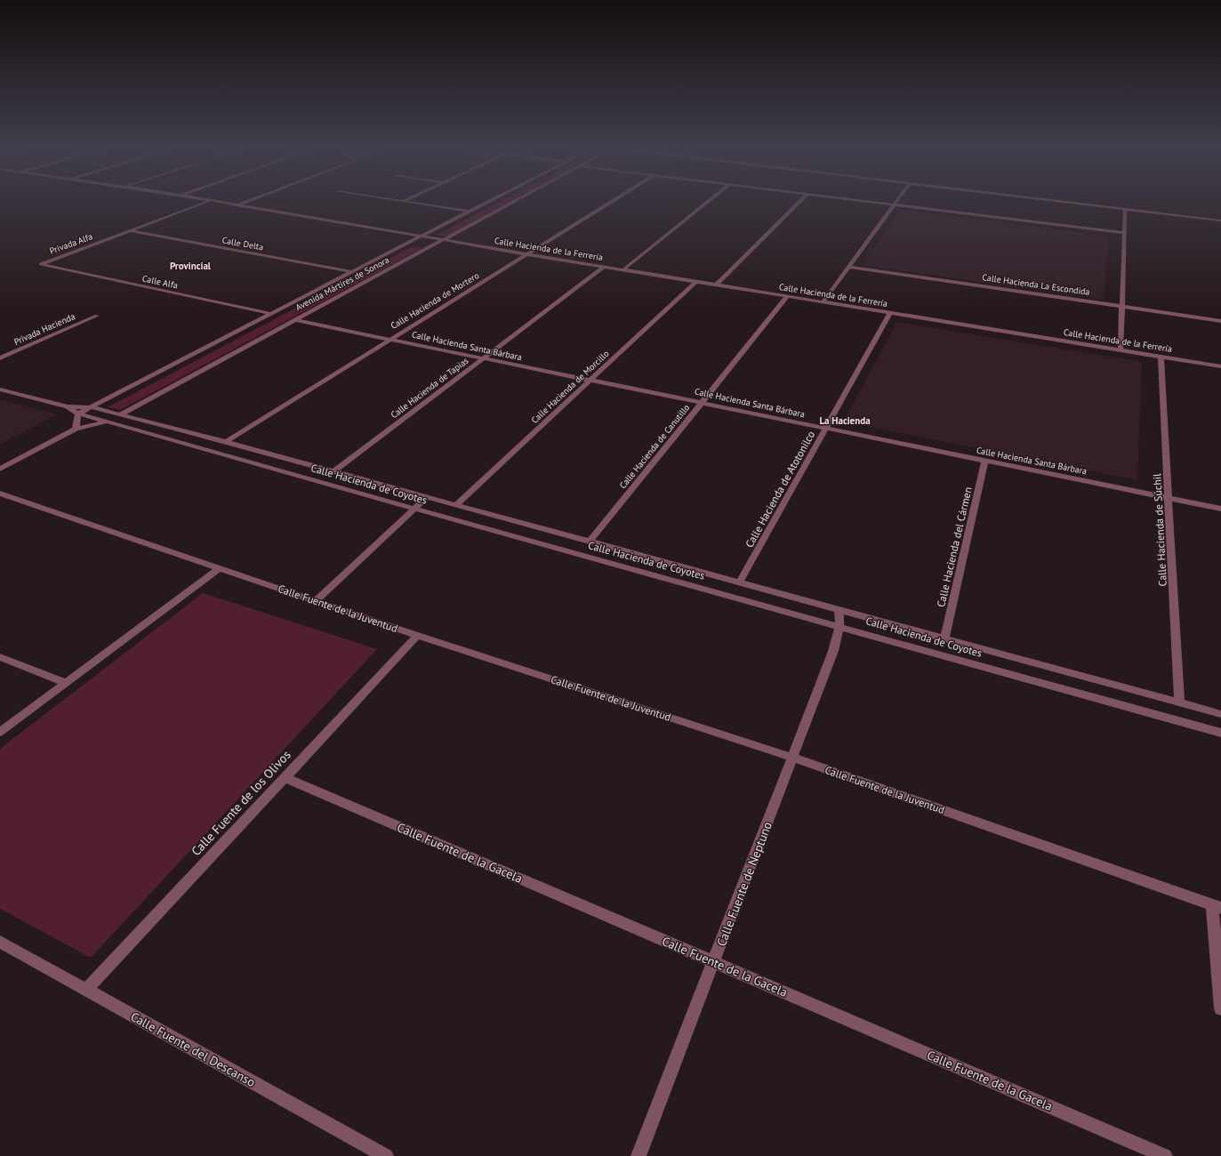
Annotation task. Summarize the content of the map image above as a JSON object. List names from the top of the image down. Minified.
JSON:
{"streets":{"street":["Privada Alfa","Calle Delta","Calle Hacienda de la Ferrería","Calle Alfa","Avenida Mártires de Sonora","Calle Hacienda La Escondida","Calle Hacienda de Mortero","Privada Hacienda","Calle Hacienda Santa Bárbara","Calle Hacienda de Morcillo","Calle Hacienda de Tapias","Calle Hacienda de Canutillo","Calle Hacienda de Coyotes","Calle Hacienda de Atotonilco","Calle Hacienda de Súchil","Calle Hacienda del Cármen","Calle Fuente de la Juventud","Calle Fuente de los Olivos","Calle Fuente de la Gacela","Calle Fuente de Neptuno","Calle Fuente del Descanso"]},"crossings":[["Privada Alfa","Calle Delta"],["Privada Alfa","Calle Hacienda de la Ferrería"],["Privada Alfa","Calle Alfa"],["Calle Delta","Avenida Mártires de Sonora"],["Calle Hacienda de la Ferrería","Avenida Mártires de Sonora"],["Calle Hacienda de la Ferrería","Calle Hacienda de Mortero"],["Calle Hacienda de la Ferrería","Calle Hacienda de Morcillo"],["Calle Hacienda de la Ferrería","Calle Hacienda de Tapias"],["Calle Hacienda de la Ferrería","Calle Hacienda de Canutillo"],["Calle Hacienda de la Ferrería","Calle Hacienda de Atotonilco"],["Calle Hacienda de la Ferrería","Calle Hacienda de Súchil"],["Calle Alfa","Avenida Mártires de Sonora"],["Avenida Mártires de Sonora","Calle Hacienda Santa Bárbara"],["Avenida Mártires de Sonora","Calle Hacienda de Coyotes"],["Calle Hacienda de Mortero","Calle Hacienda Santa Bárbara"],["Calle Hacienda de Mortero","Calle Hacienda de Coyotes"],["Calle Hacienda Santa Bárbara","Calle Hacienda de Morcillo"],["Calle Hacienda Santa Bárbara","Calle Hacienda de Tapias"],["Calle Hacienda Santa Bárbara","Calle Hacienda de Canutillo"],["Calle Hacienda Santa Bárbara","Calle Hacienda de Atotonilco"],["Calle Hacienda Santa Bárbara","Calle Hacienda de Súchil"],["Calle Hacienda Santa Bárbara","Calle Hacienda del Cármen"],["Calle Hacienda de Morcillo","Calle Hacienda de Coyotes"],["Calle Hacienda de Tapias","Calle Hacienda de Coyotes"],["Calle Hacienda de Canutillo","Calle Hacienda de Coyotes"],["Calle Hacienda de Coyotes","Calle Hacienda de Atotonilco"],["Calle Hacienda de Coyotes","Calle Hacienda de Súchil"],["Calle Hacienda de Coyotes","Calle Hacienda del Cármen"],["Calle Hacienda de Coyotes","Calle Fuente de Neptuno"],["Calle Fuente de la Juventud","Calle Fuente de los Olivos"],["Calle Fuente de la Juventud","Calle Fuente de Neptuno"],["Calle Fuente de los Olivos","Calle Fuente de la Gacela"],["Calle Fuente de los Olivos","Calle Fuente del Descanso"],["Calle Fuente de la Gacela","Calle Fuente de Neptuno"]],"districts":["Provincial","La Hacienda"]}
